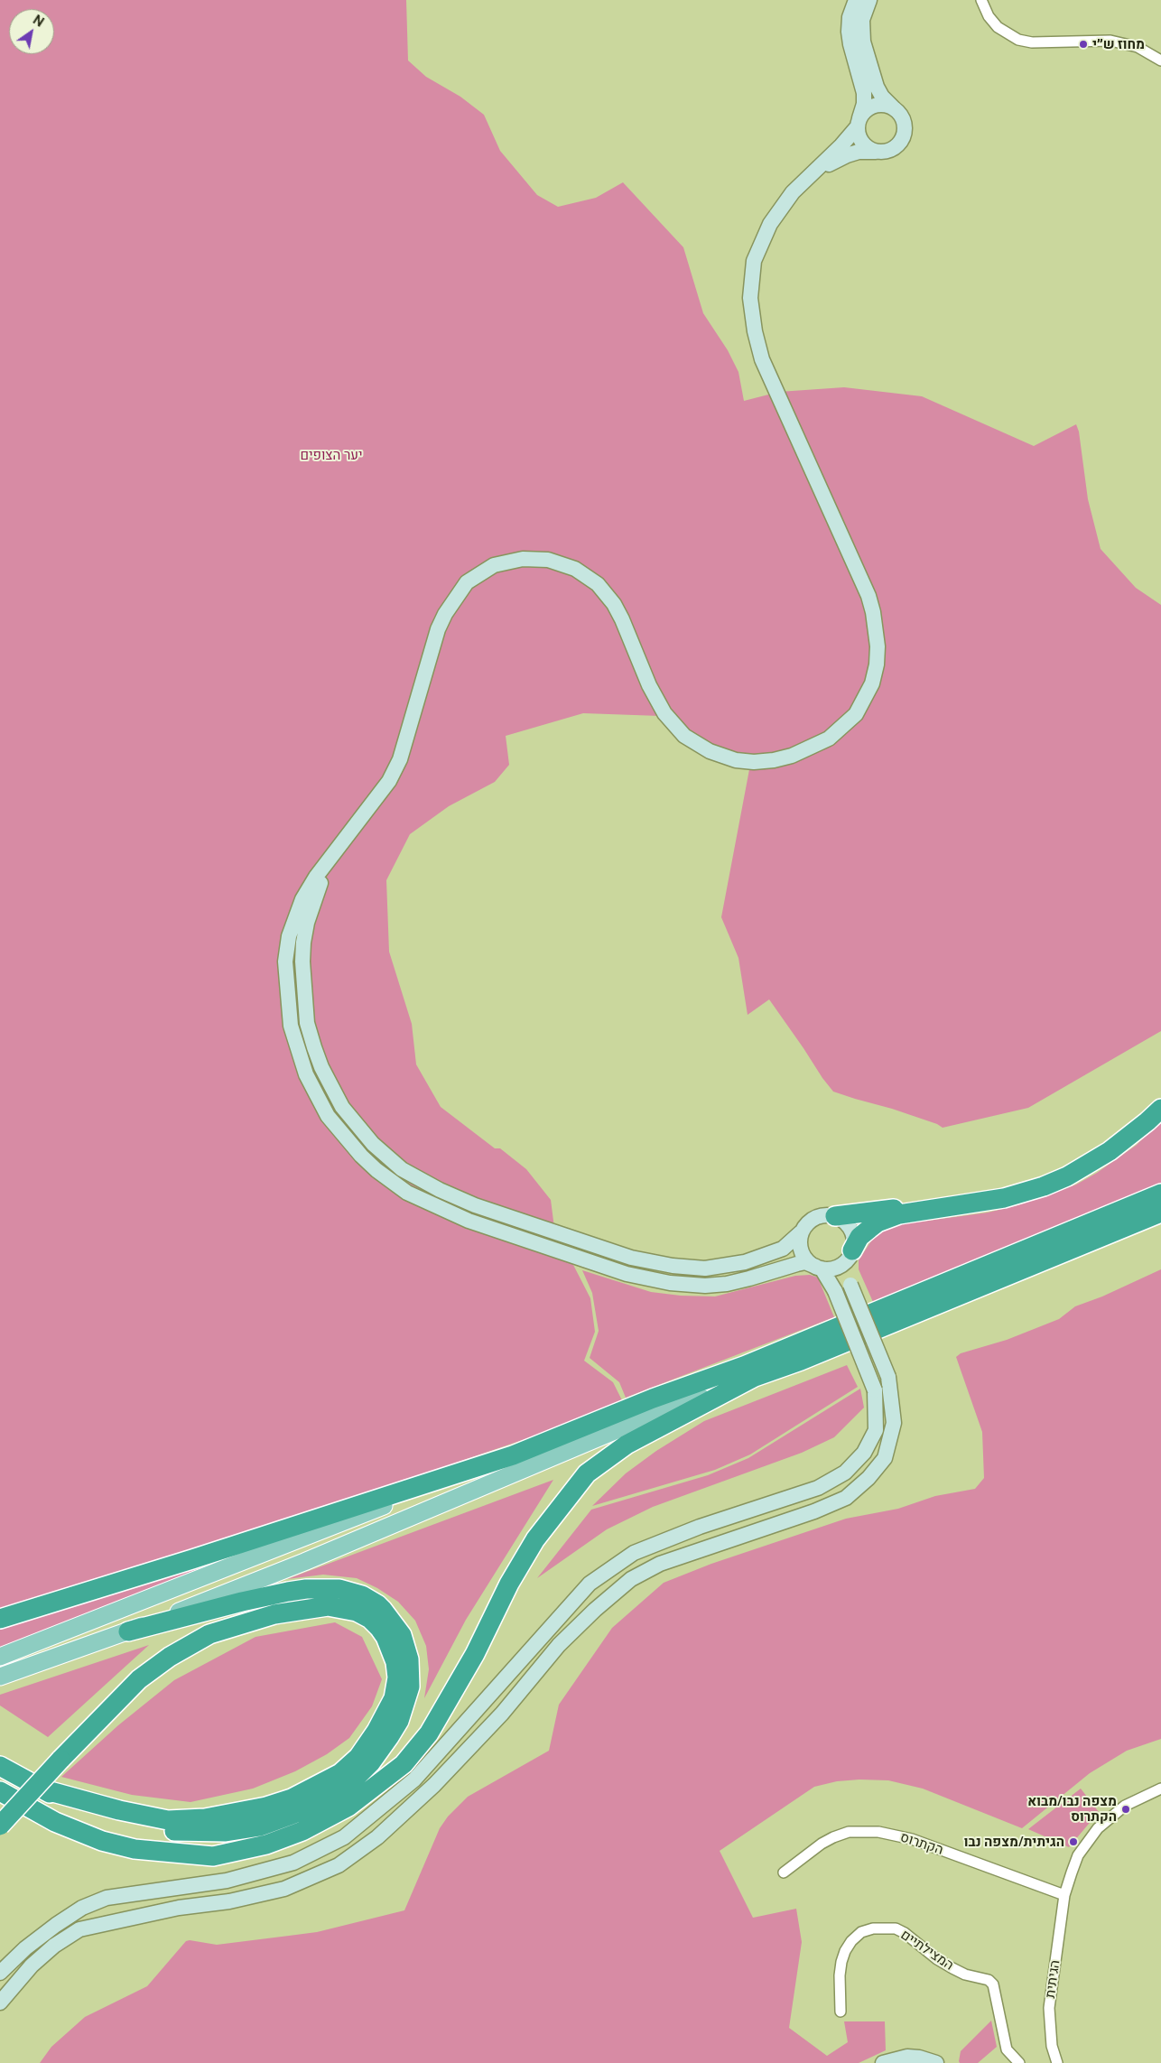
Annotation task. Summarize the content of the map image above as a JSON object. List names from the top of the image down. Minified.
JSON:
{"streets":{"street":["הקתרוס","המצילתיים","הגיתית"]},"crossings":[["הקתרוס","הגיתית"]],"parks":["יער הצופים"],"places":["מחוז ש״י","מצפה נבו/מבוא הקתרוס","הגיתית/מצפה נבו"],"north":"top right"}
